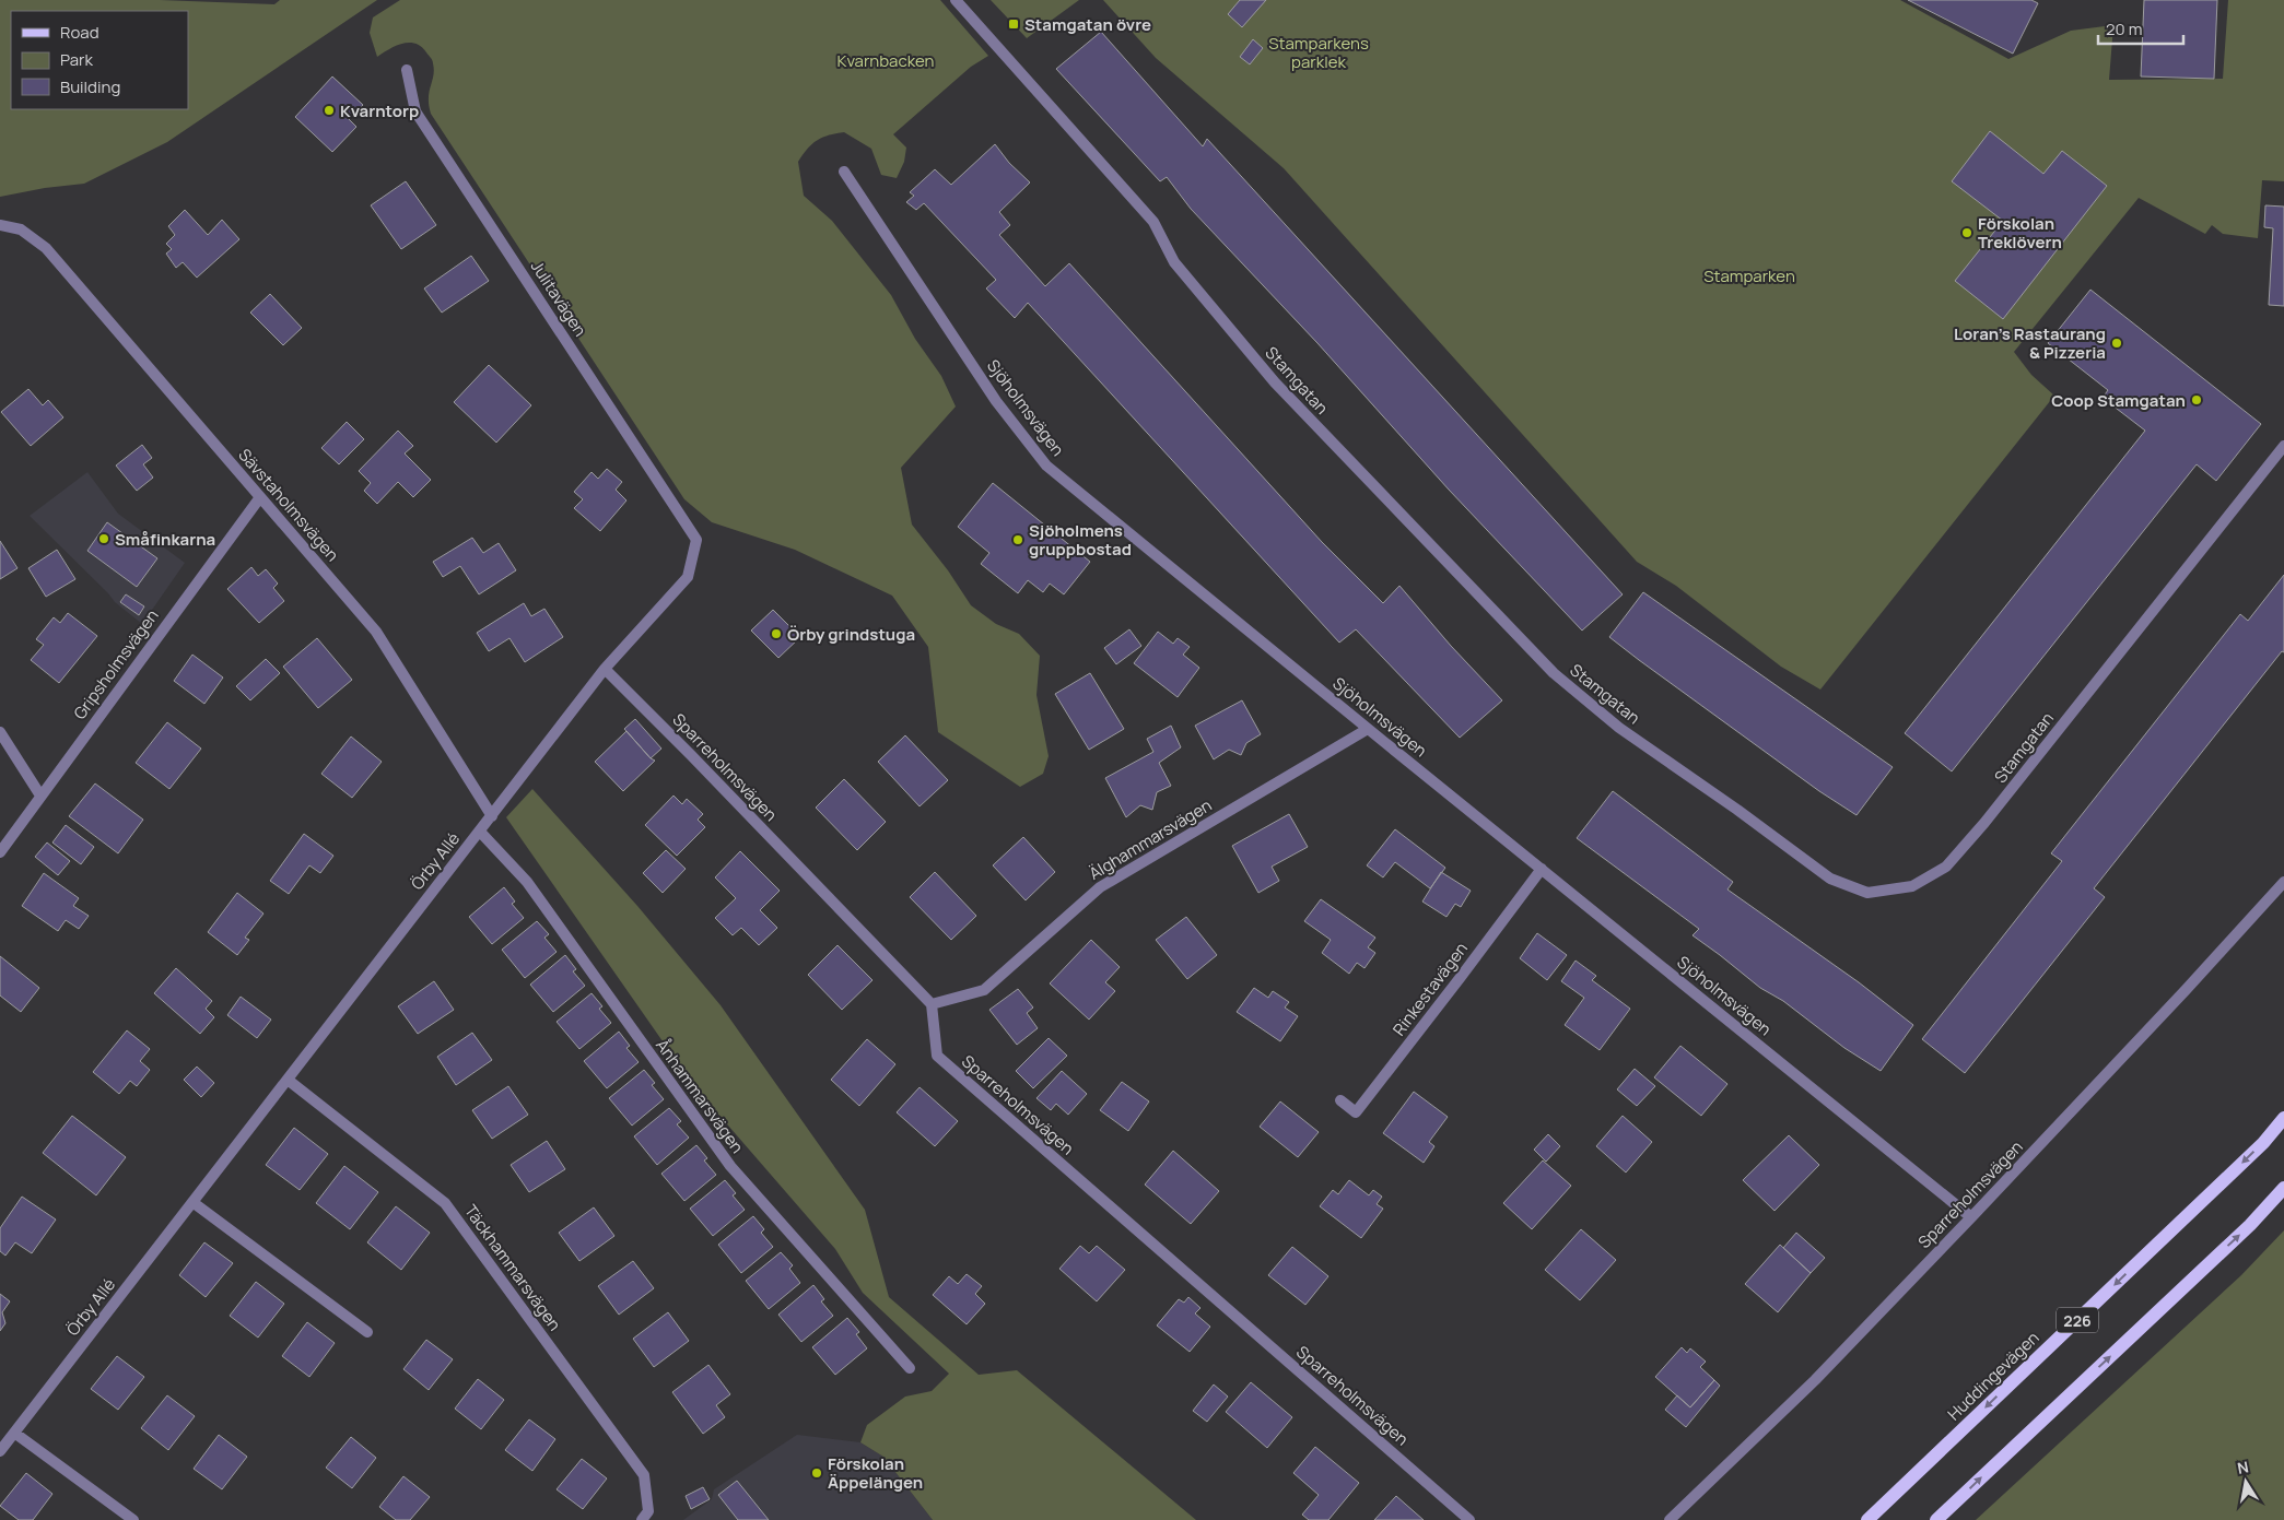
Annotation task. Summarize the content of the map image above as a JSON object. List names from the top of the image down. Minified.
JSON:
{"streets":{"main road":["226","Huddingevägen"],"street":["Julitavägen","Stamgatan","Sjöholmsvägen","Sävstaholmsvägen","Gripsholmsvägen","Sparreholmsvägen","Älghammarsvägen","Örby Allé","Rinkestavägen","Ånhammarsvägen","Täckhammarsvägen"]},"crossings":[["Julitavägen","Örby Allé"],["Sjöholmsvägen","Sparreholmsvägen"],["Sjöholmsvägen","Älghammarsvägen"],["Sjöholmsvägen","Rinkestavägen"],["Sävstaholmsvägen","Gripsholmsvägen"],["Sävstaholmsvägen","Örby Allé"],["Sparreholmsvägen","Älghammarsvägen"],["Sparreholmsvägen","Örby Allé"],["Örby Allé","Ånhammarsvägen"],["Örby Allé","Täckhammarsvägen"]],"parks":["Stamparkens parklek","Kvarnbacken","Stamparken"],"places":{"transit":["Stamgatan övre"],"other":["Kvarntorp","Förskolan Treklövern","Loran's Rastaurang & Pizzeria","Coop Stamgatan","Småfinkarna","Sjöholmens gruppbostad","Örby grindstuga","Förskolan Äppelängen"]},"legend":["Road","Park","Building"],"scale_bar":"20 m","north":"top"}
